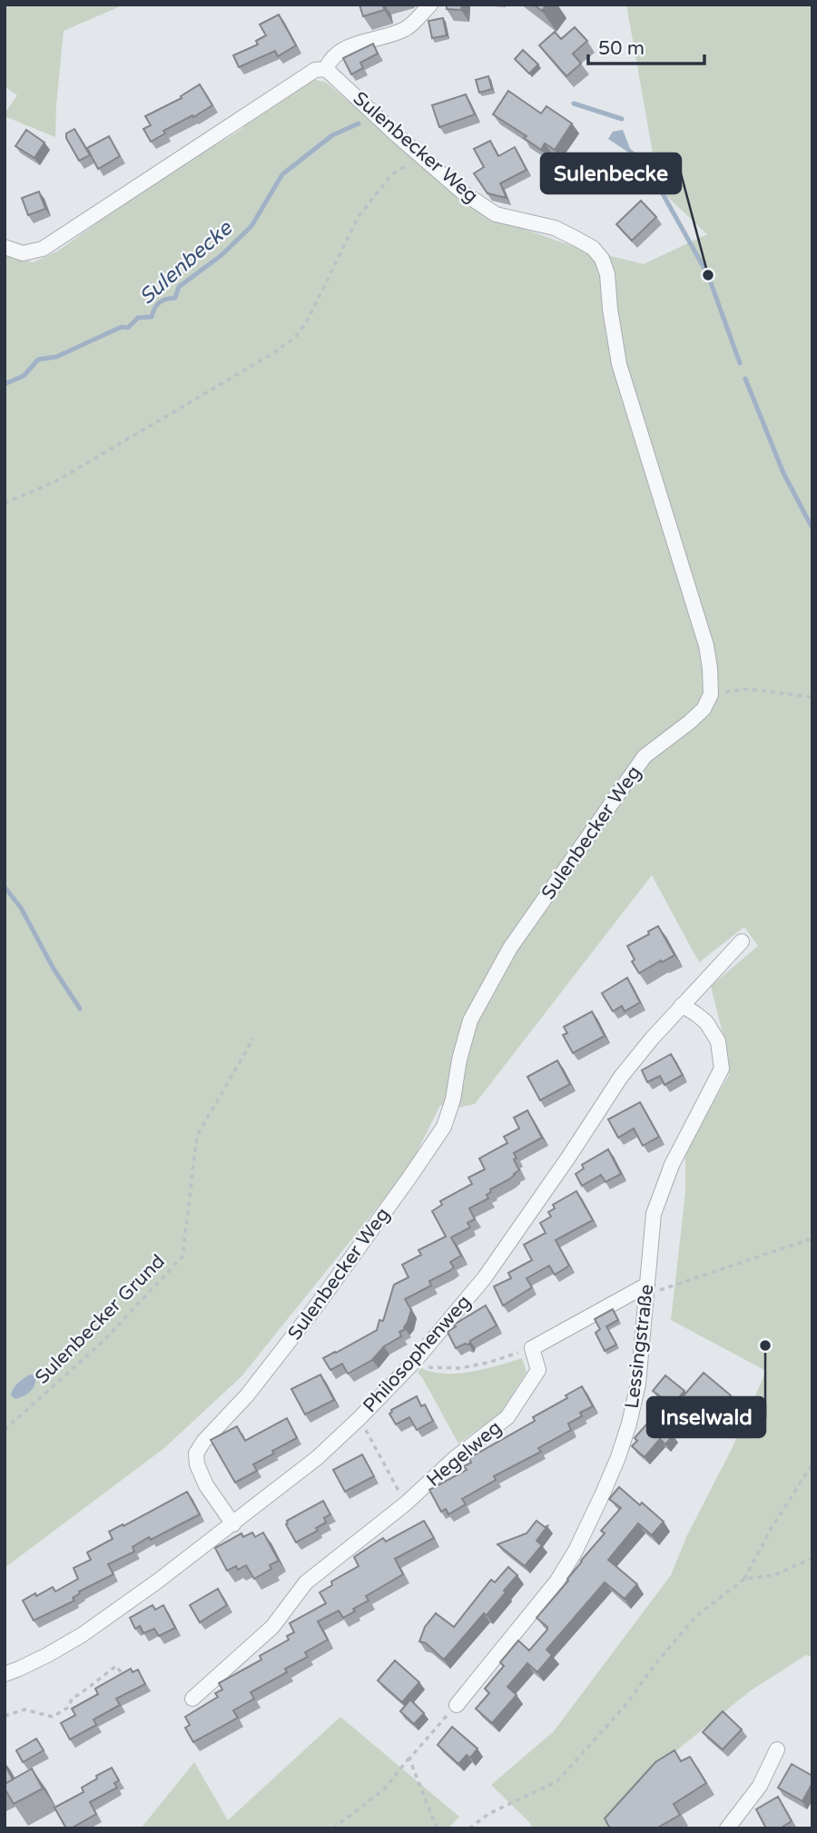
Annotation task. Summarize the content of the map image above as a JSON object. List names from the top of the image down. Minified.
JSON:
{"streets":{"street":["Sulenbecker Weg","Lessingstraße","Philosophenweg","Hegelweg"],"path":["Sulenbecker Grund"]},"crossings":[["Sulenbecker Weg","Philosophenweg"],["Lessingstraße","Philosophenweg"]],"water":["Sulenbecke"],"places":["Sulenbecke","Inselwald"],"scale_bar":"50 m"}
